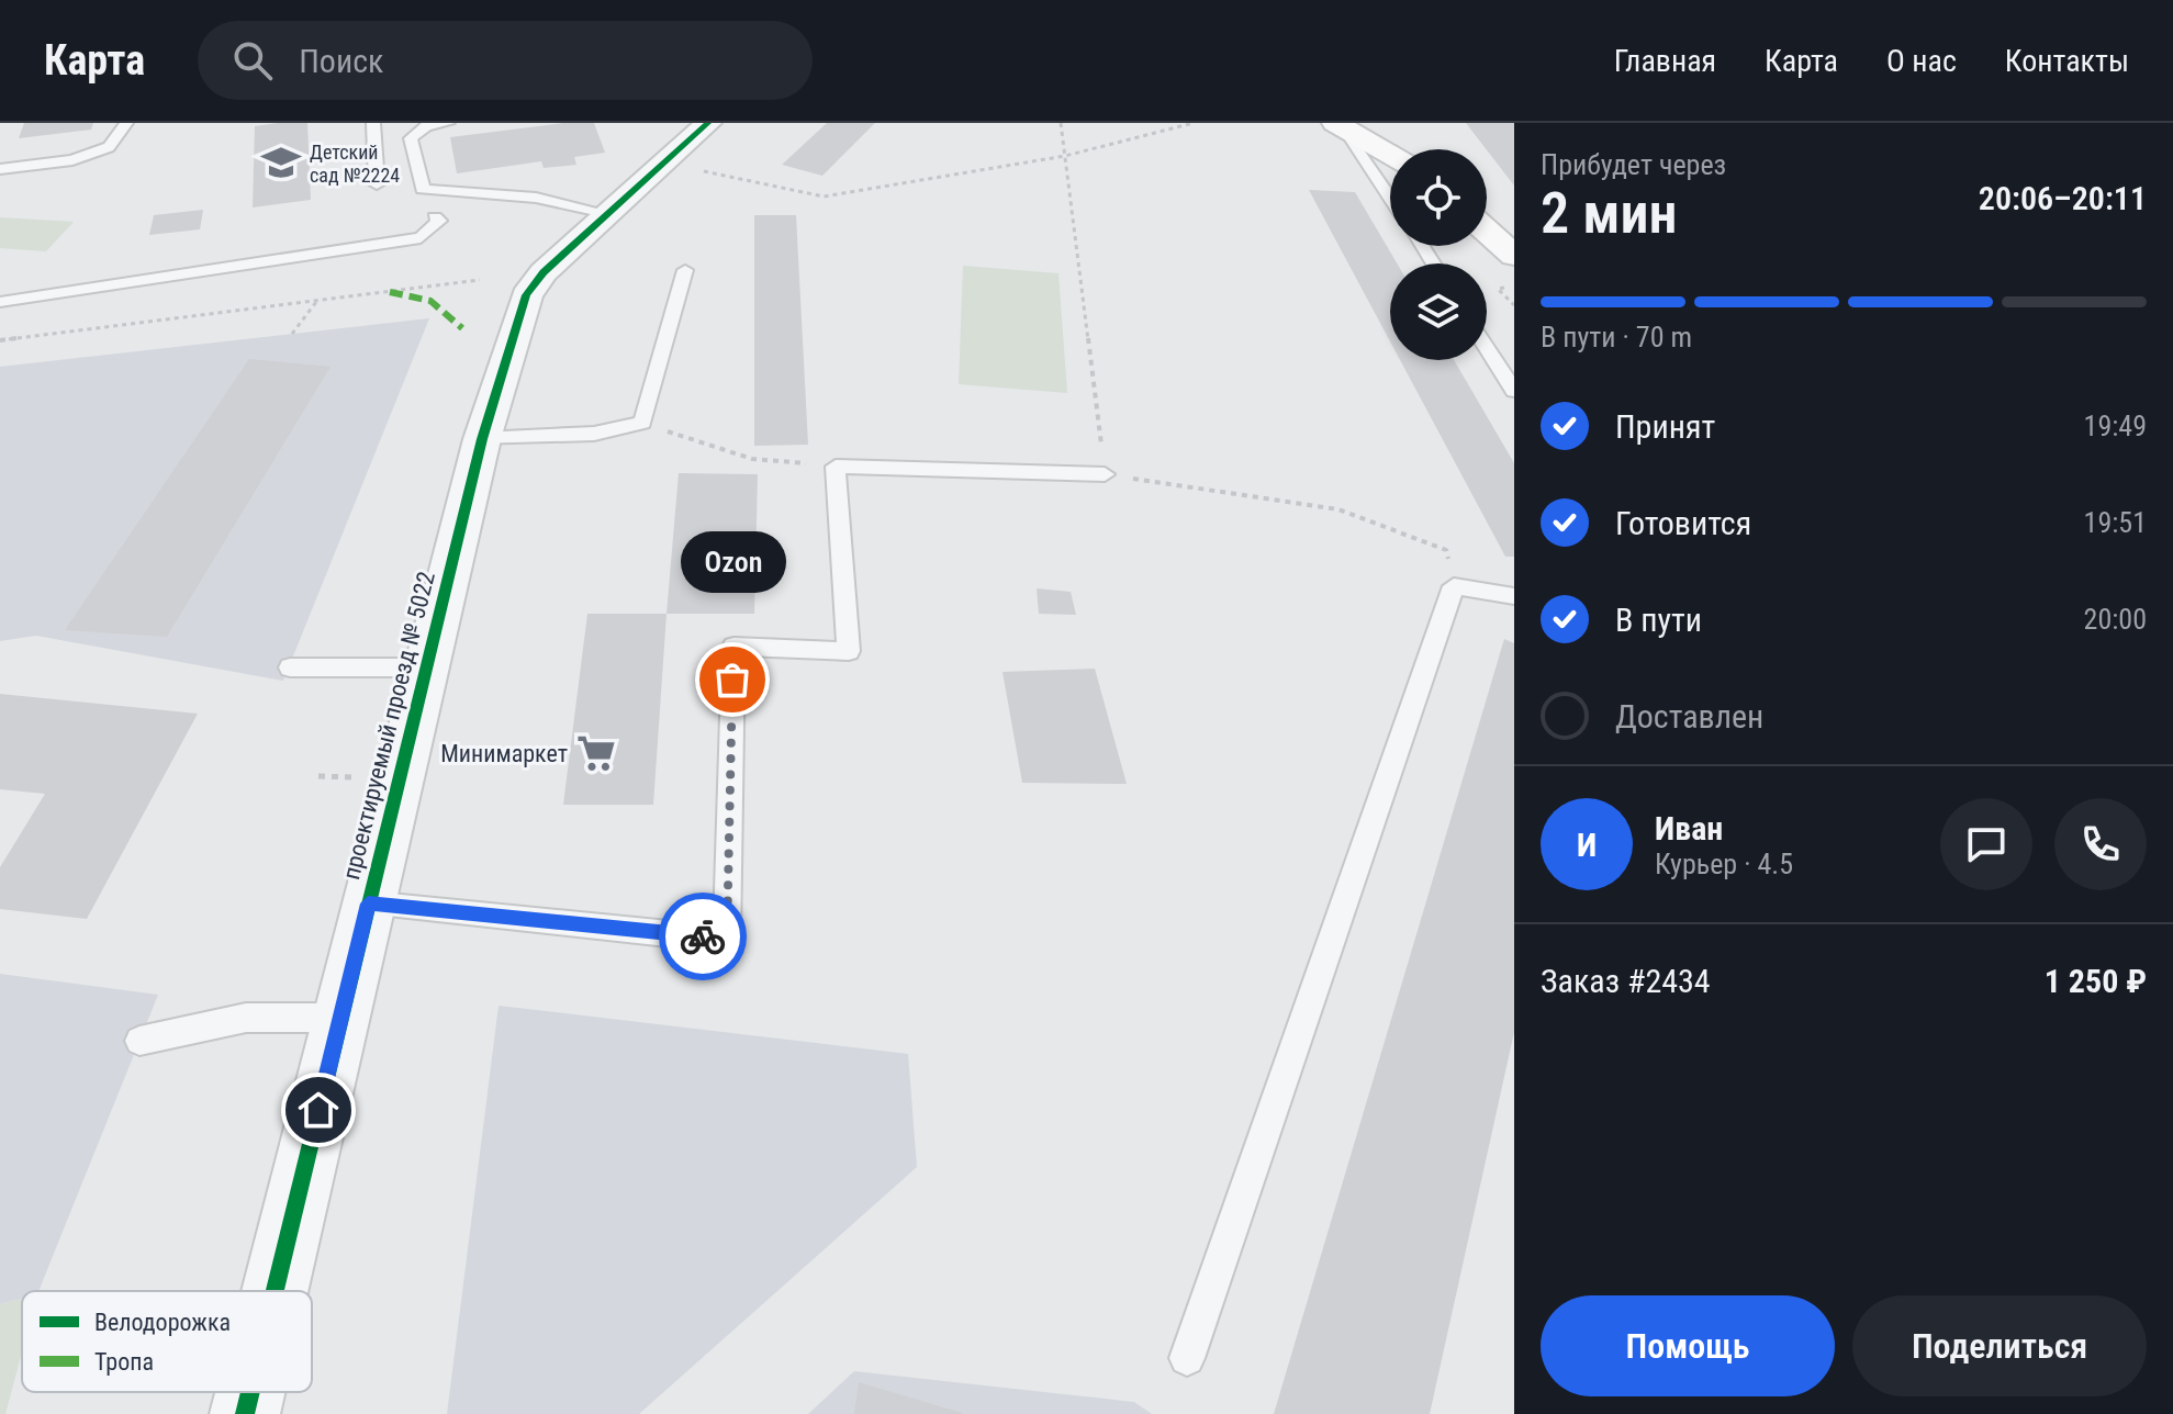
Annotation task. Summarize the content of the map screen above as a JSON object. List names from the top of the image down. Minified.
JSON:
{"streets":{"street":["проектируемый проезд № 5022"]},"places":{"school or university":["Детский сад №2224"],"other":["Ozon"],"supermarket":["Минимаркет"]},"legend":["Велодорожка","Тропа"],"page":{"header":"Карта","search":"Поиск","nav":["Главная","Карта","О нас","Контакты"],"heading":["2 мин","Прибудет через","20:06–20:11"],"panel":["Иван","Курьер · 4.5","Заказ #2434","1 250 ₽"],"bar":"В пути · 70 m","list":[["Принят","19:49"],["Готовится","19:51"],["В пути","20:00"],"Доставлен"],"bubble":"Ozon","round":"И","buttons":["Помощь","Поделиться"]}}
